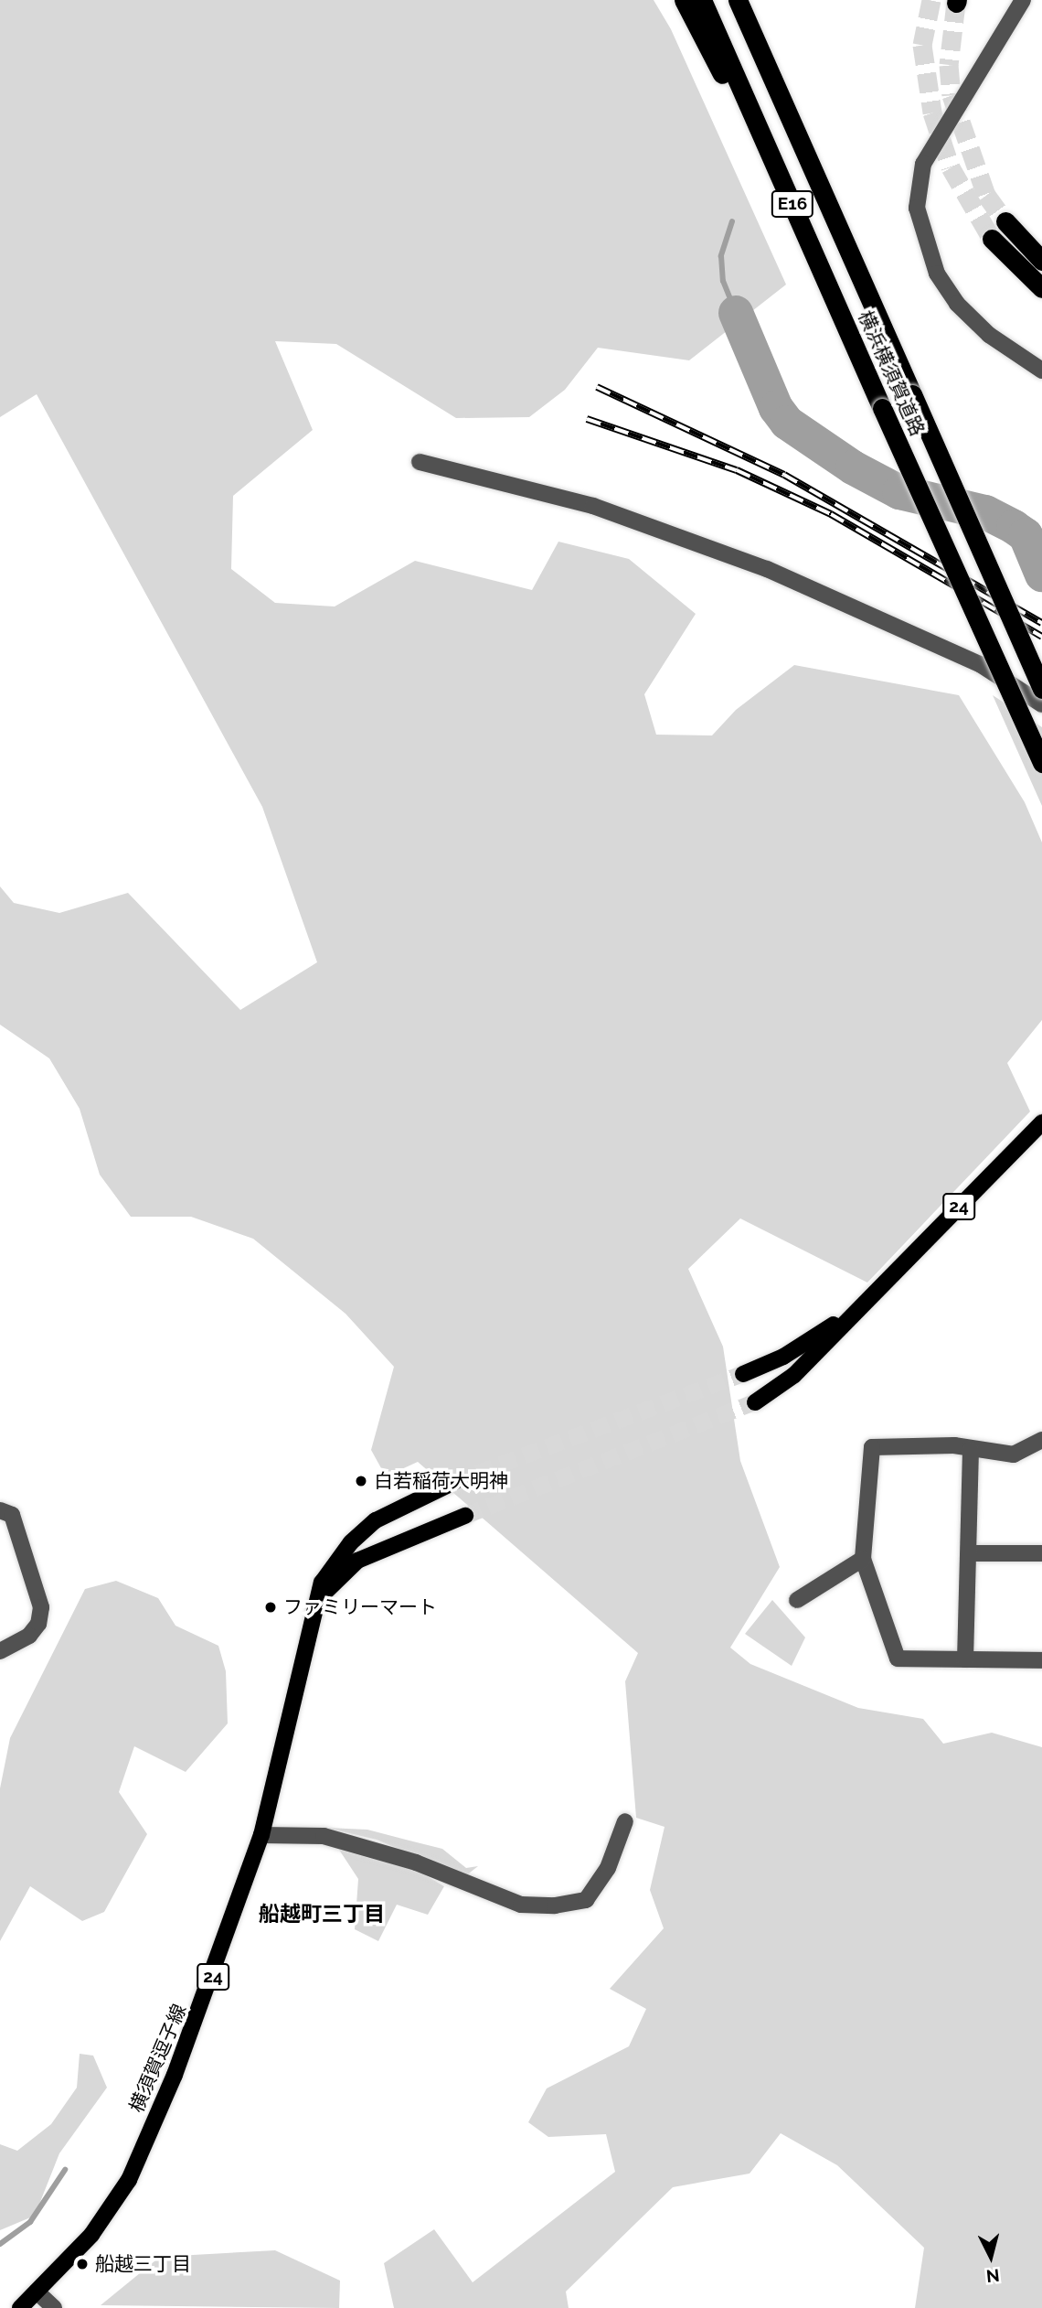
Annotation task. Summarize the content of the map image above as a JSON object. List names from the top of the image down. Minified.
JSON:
{"streets":{"highway":["E16","横浜横須賀道路"],"main road":["24","横須賀逗子線"]},"districts":["船越町三丁目"],"places":["白若稲荷大明神","ファミリーマート","船越三丁目"],"north":"bottom"}
